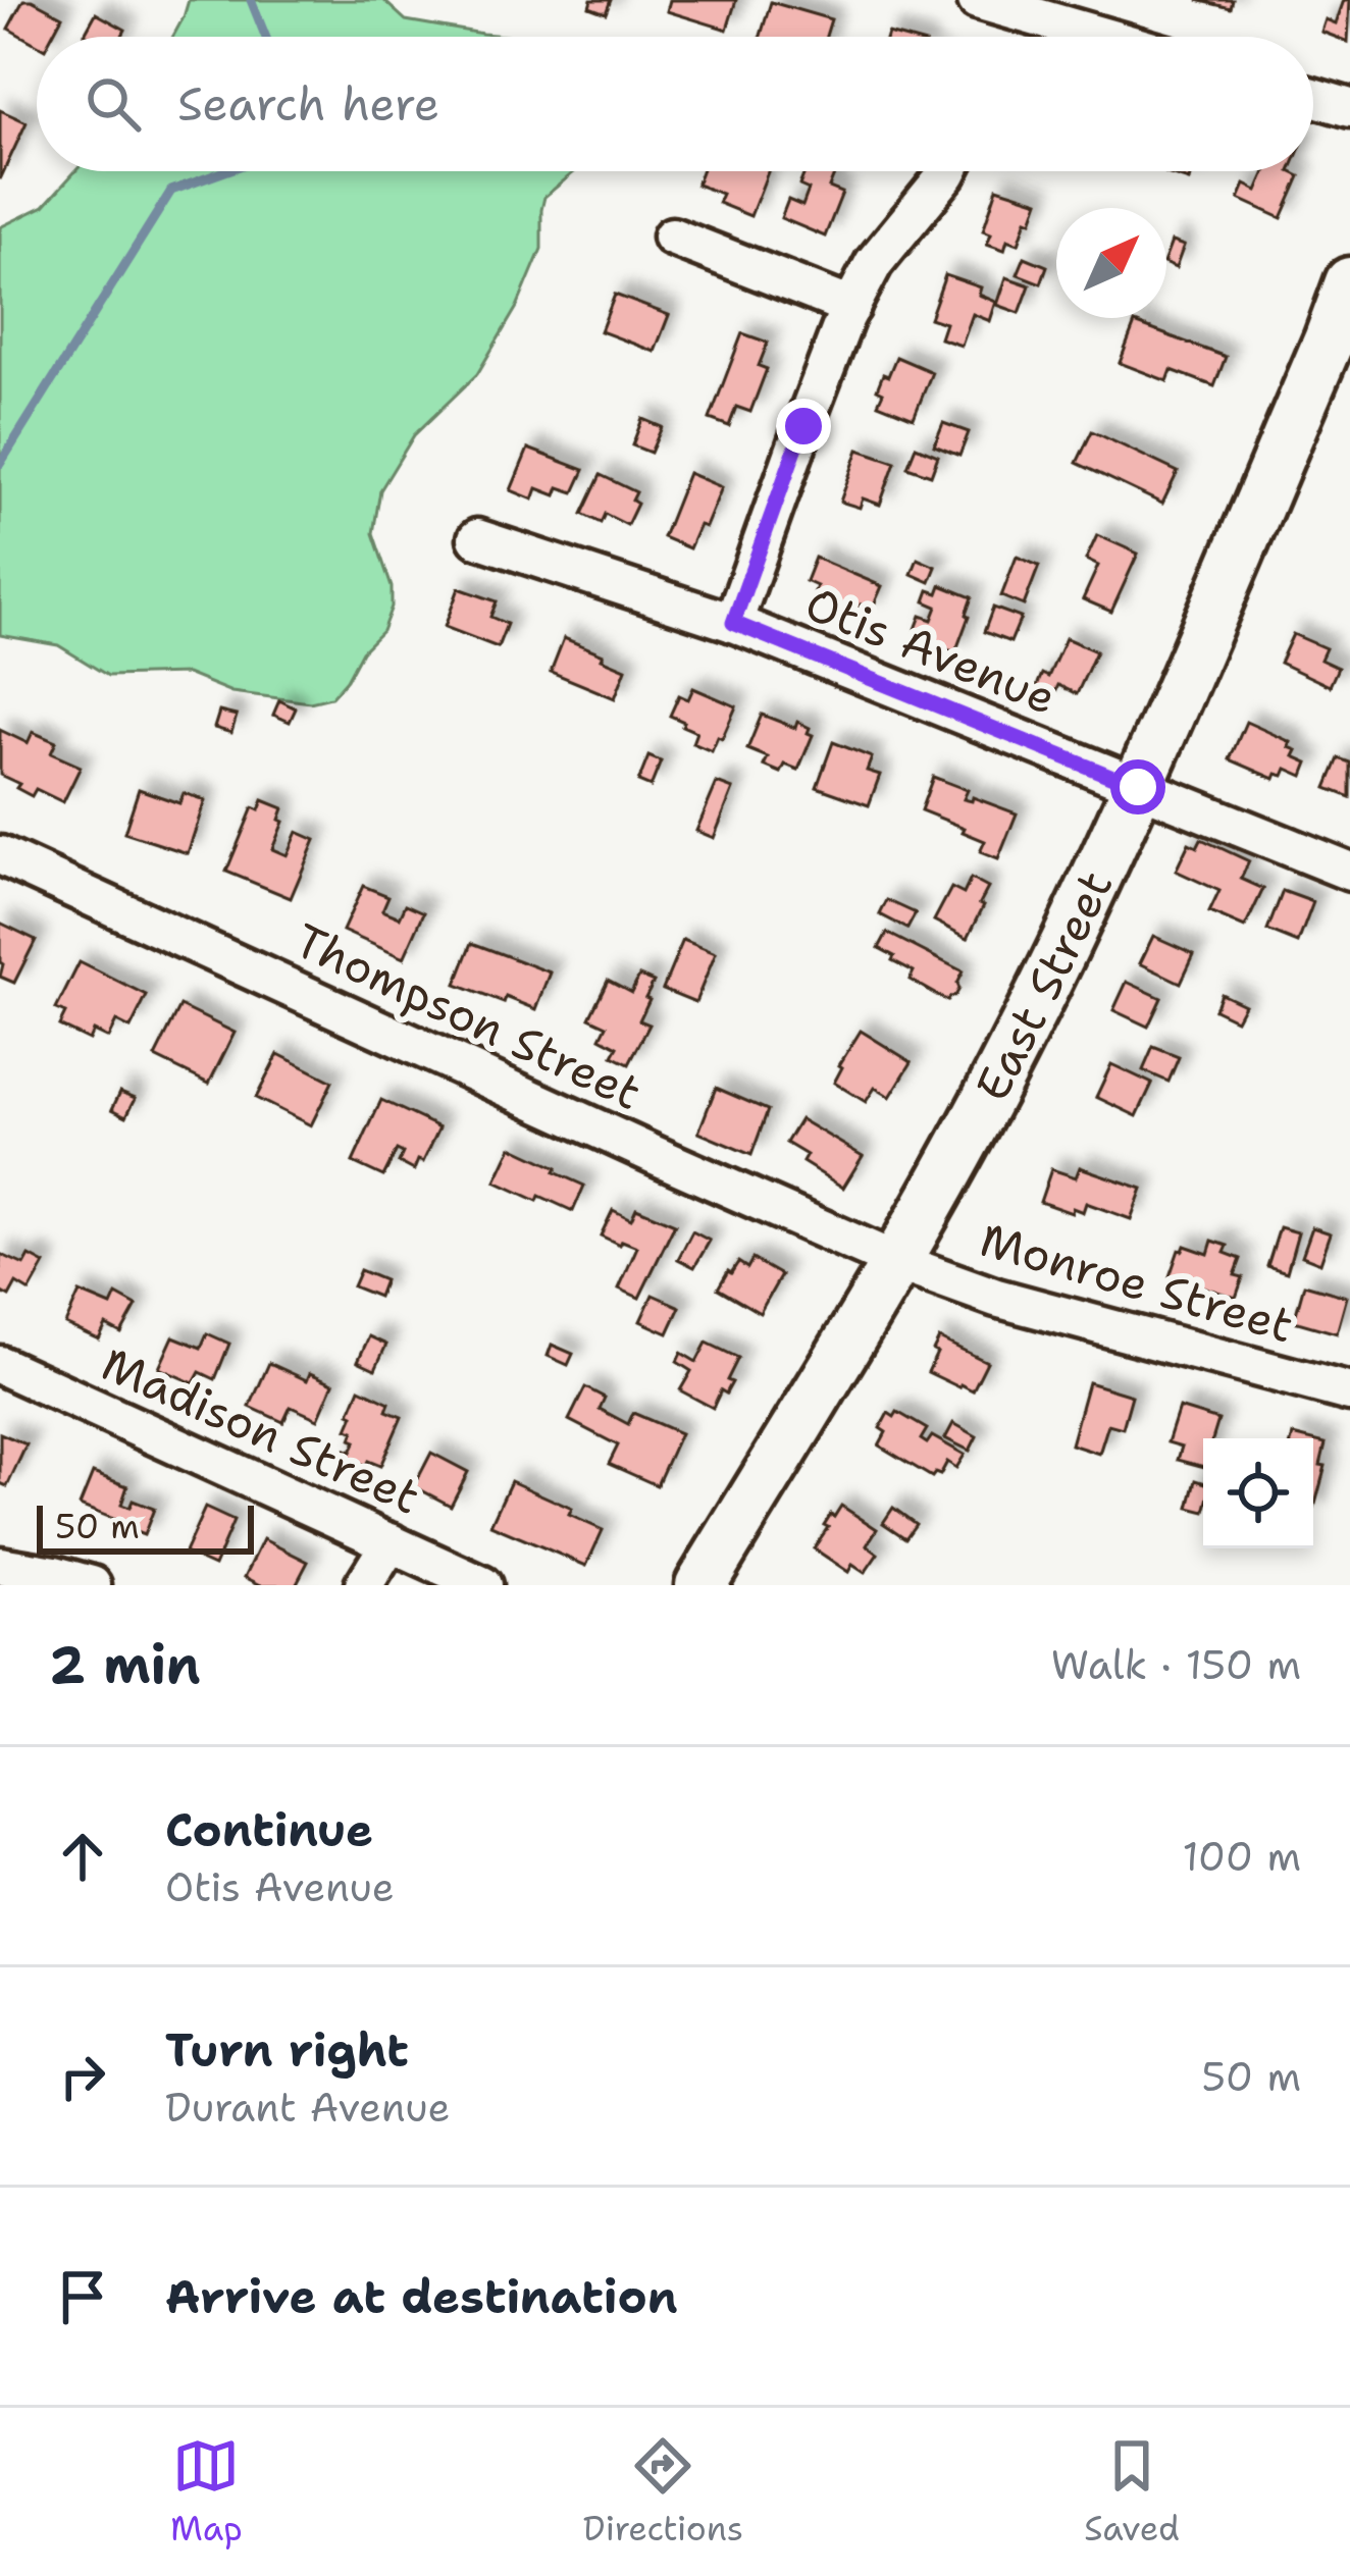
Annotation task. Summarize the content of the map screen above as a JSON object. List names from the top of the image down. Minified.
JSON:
{"streets":{"main road":["East Street"],"street":["Otis Avenue","Thompson Street","Monroe Street","Madison Street"]},"crossings":[["Otis Avenue","East Street"],["East Street","Thompson Street"],["East Street","Monroe Street"],["Thompson Street","Monroe Street"]],"scale_bar":"50 m","north":"top right","page":{"search":"Search here","scale":"50 m","heading":["2 min","Walk · 150 m"],"list":[["Continue","Otis Avenue","100 m"],["Turn right","Durant Avenue","50 m"],"Arrive at destination"],"nav":["Map","Directions","Saved"]}}
